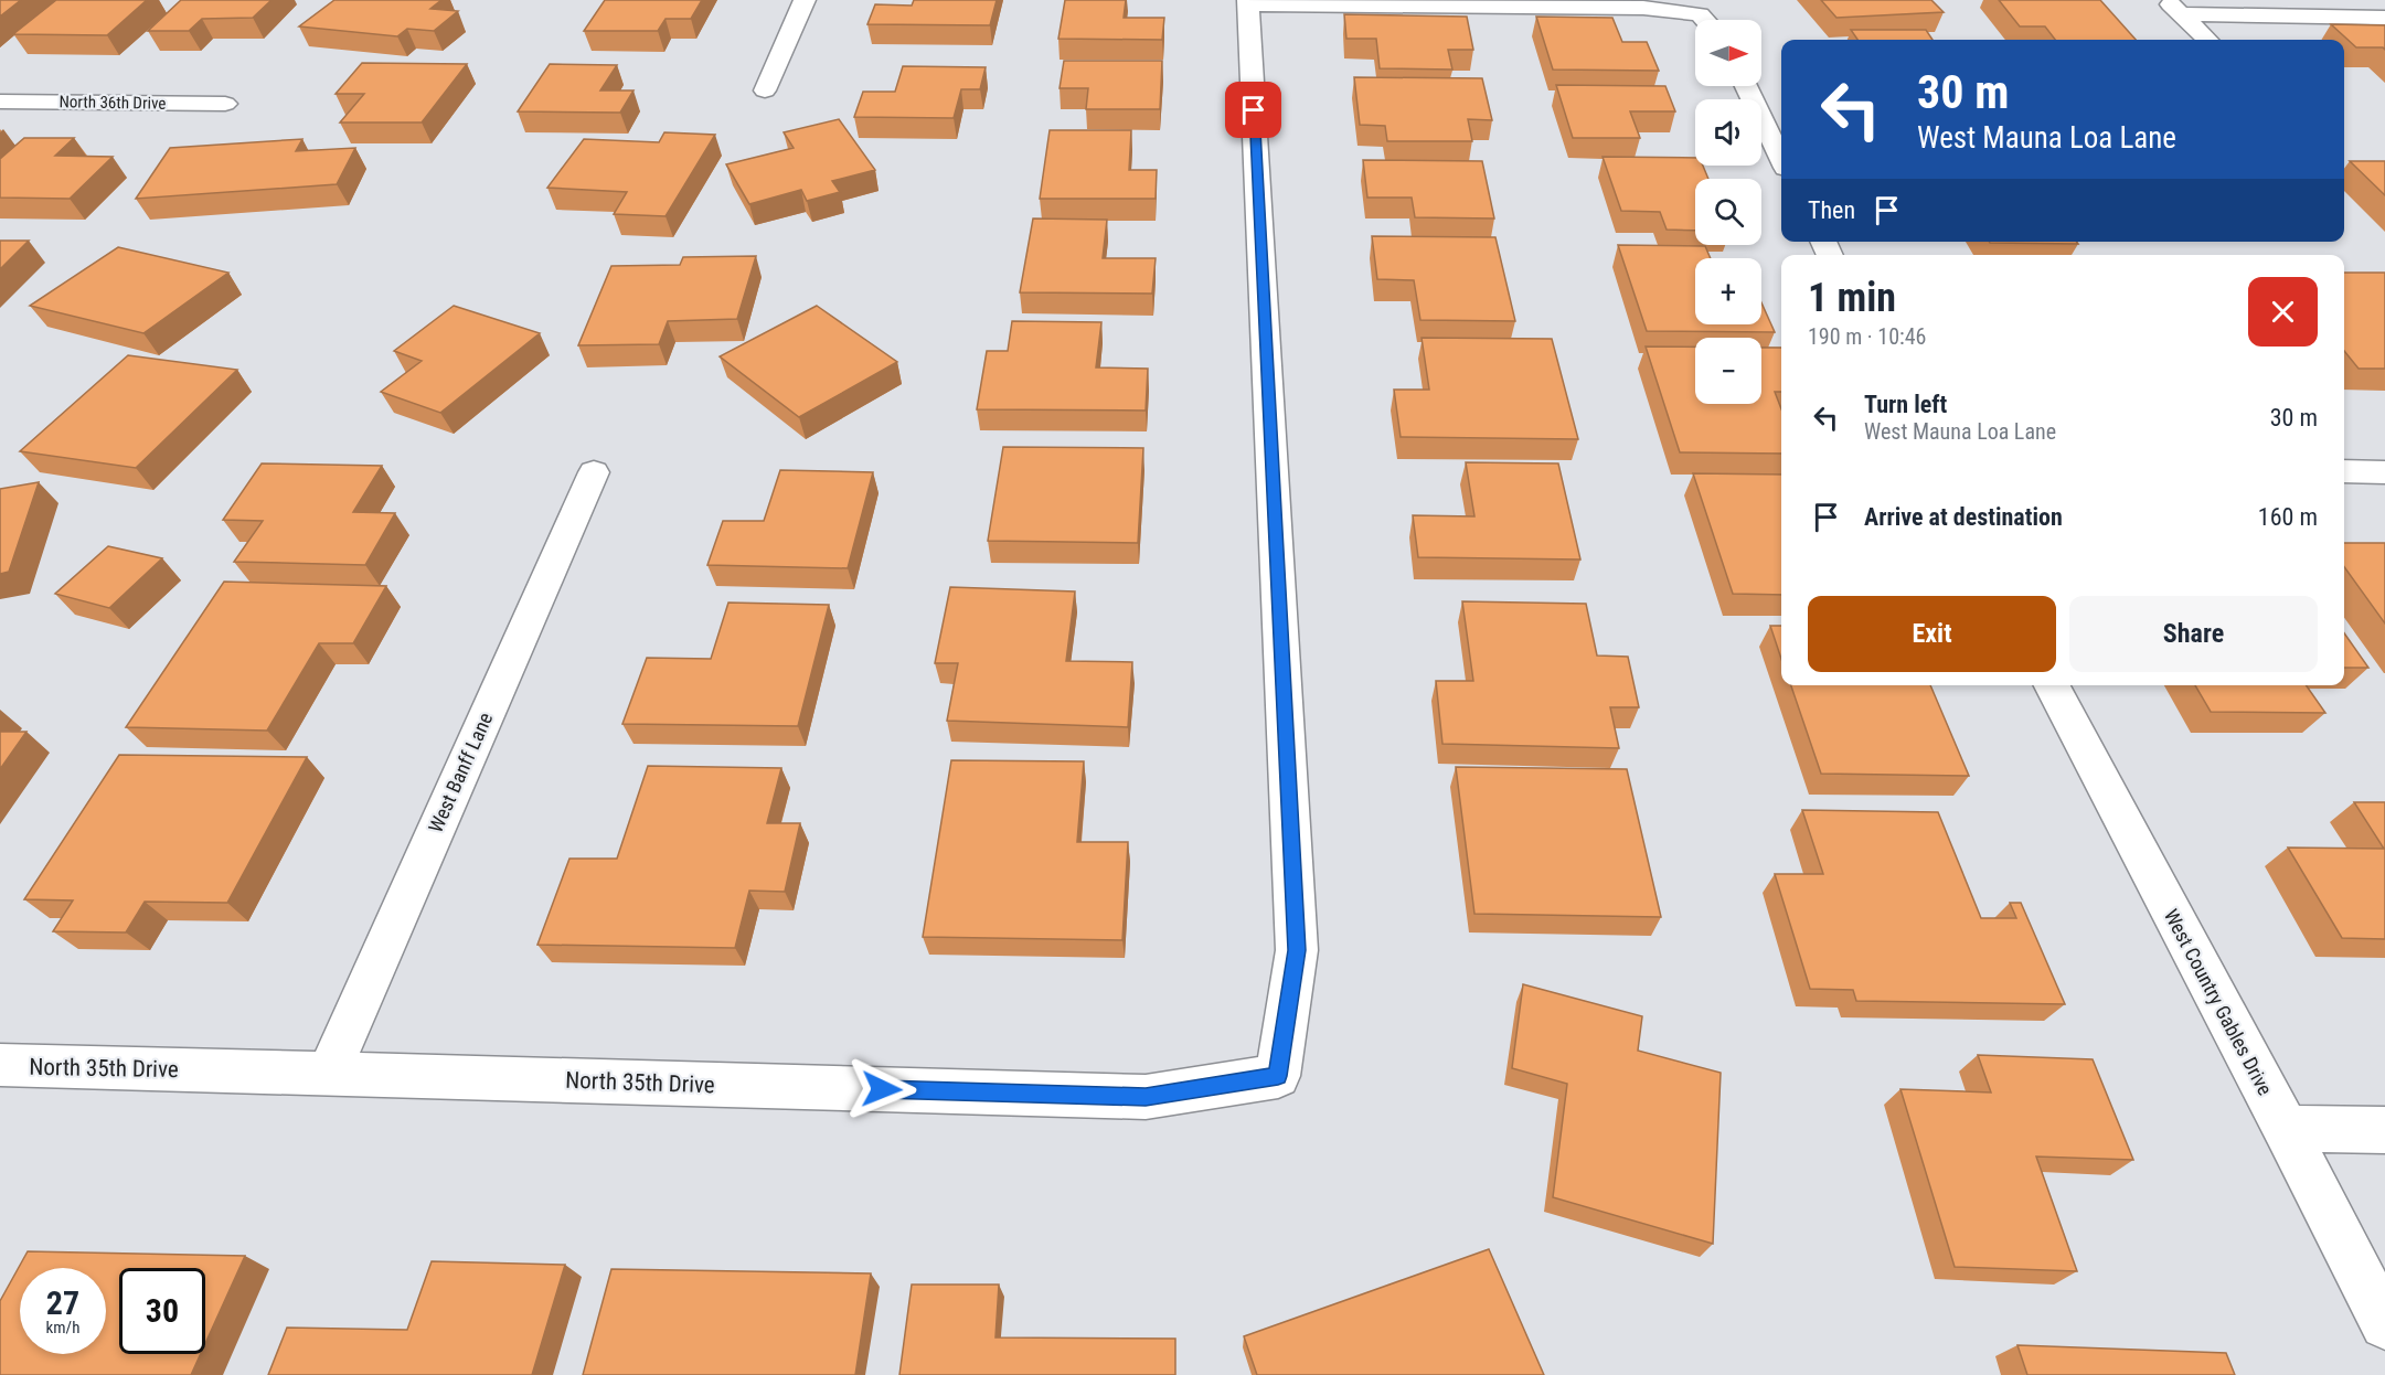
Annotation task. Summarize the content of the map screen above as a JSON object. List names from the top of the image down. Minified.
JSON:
{"streets":{"street":["North 36th Drive","West Banff Lane","West Country Gables Drive","North 35th Drive"]},"crossings":[["West Banff Lane","North 35th Drive"]],"north":"right","page":{"map_buttons":["+","−"],"turn":["30 m","West Mauna Loa Lane"],"then":"Then","heading":["1 min","190 m · 10:46"],"list":[{"name":"Turn left","note":"West Mauna Loa Lane","value":"30 m"},{"name":"Arrive at destination","value":"160 m"}],"buttons":["Exit","Share"],"speed":"27 km/h","limit":"30"}}
